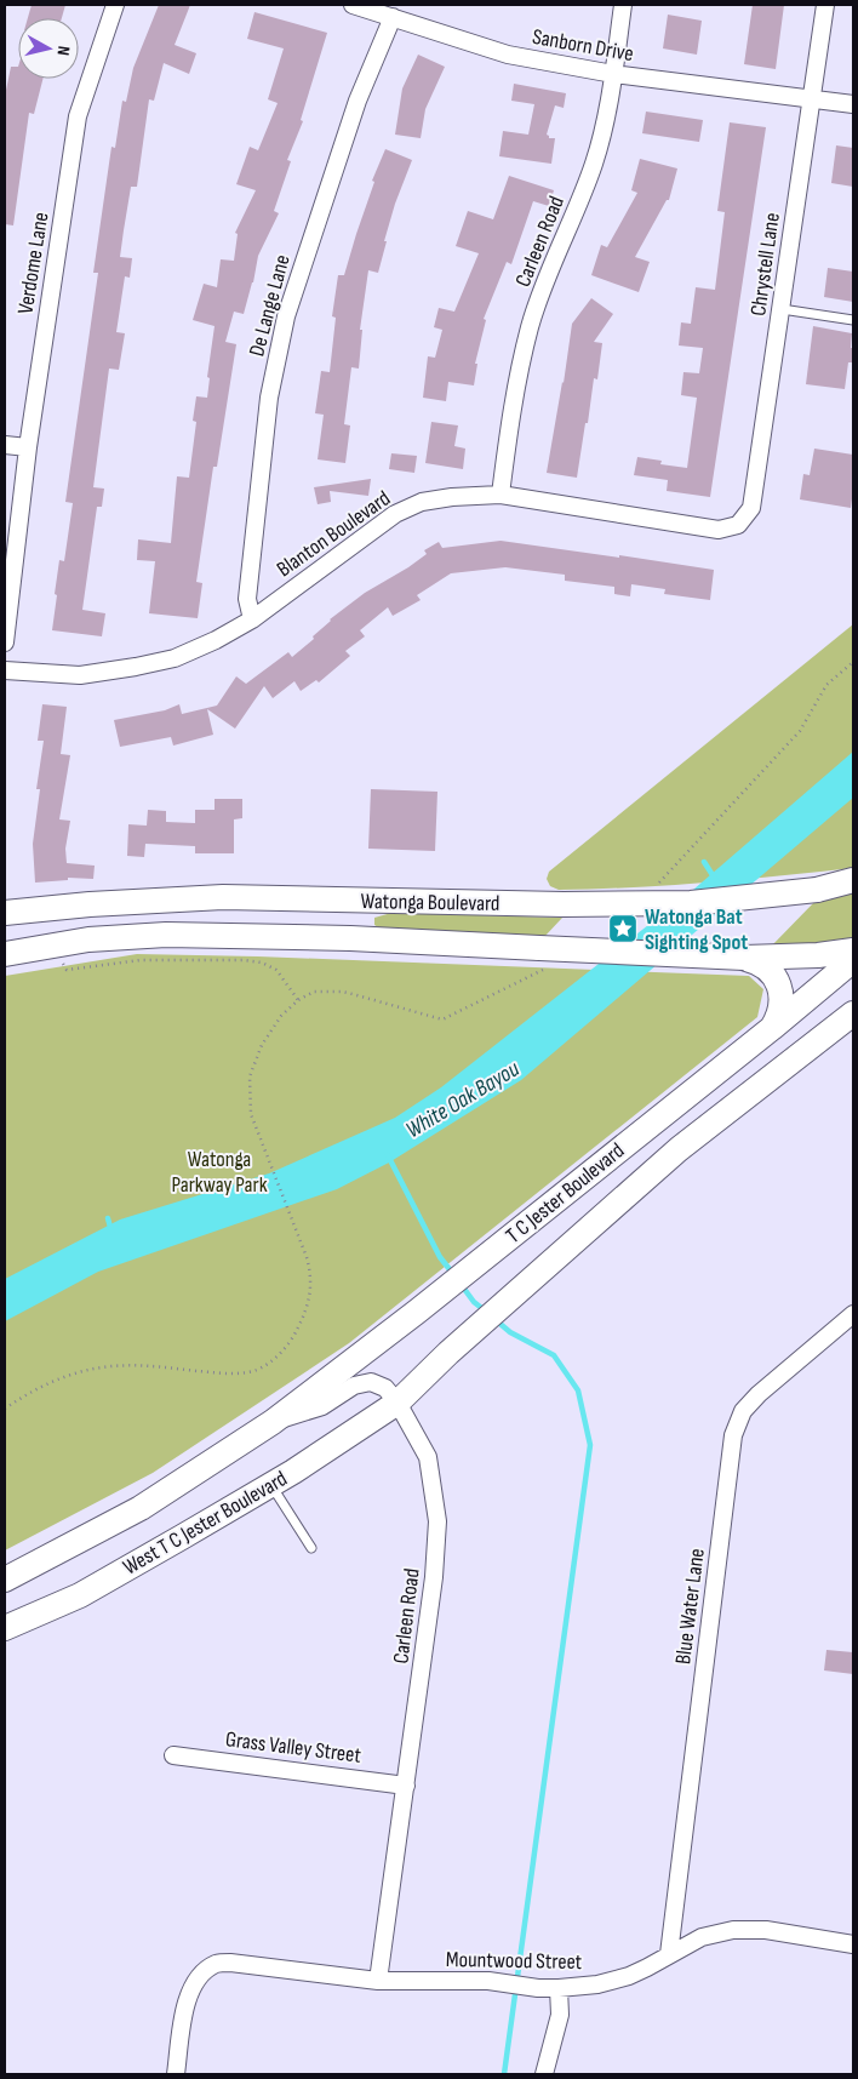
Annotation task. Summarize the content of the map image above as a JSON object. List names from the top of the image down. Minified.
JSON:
{"streets":{"main road":["Watonga Boulevard","T C Jester Boulevard","West T C Jester Boulevard"],"street":["Sanborn Drive","Carleen Road","Verdome Lane","Chrystell Lane","De Lange Lane","Blanton Boulevard","Blue Water Lane","Grass Valley Street","Mountwood Street"]},"crossings":[["Sanborn Drive","Carleen Road"],["Sanborn Drive","Chrystell Lane"],["Sanborn Drive","De Lange Lane"],["Carleen Road","Blanton Boulevard"],["Carleen Road","T C Jester Boulevard"],["Carleen Road","West T C Jester Boulevard"],["Carleen Road","Grass Valley Street"],["Carleen Road","Mountwood Street"],["Chrystell Lane","Blanton Boulevard"],["De Lange Lane","Blanton Boulevard"],["T C Jester Boulevard","West T C Jester Boulevard"],["Blue Water Lane","Mountwood Street"]],"water":["White Oak Bayou"],"parks":["Watonga Parkway Park"],"places":{"place":["Watonga Bat Sighting Spot"]},"north":"right"}
